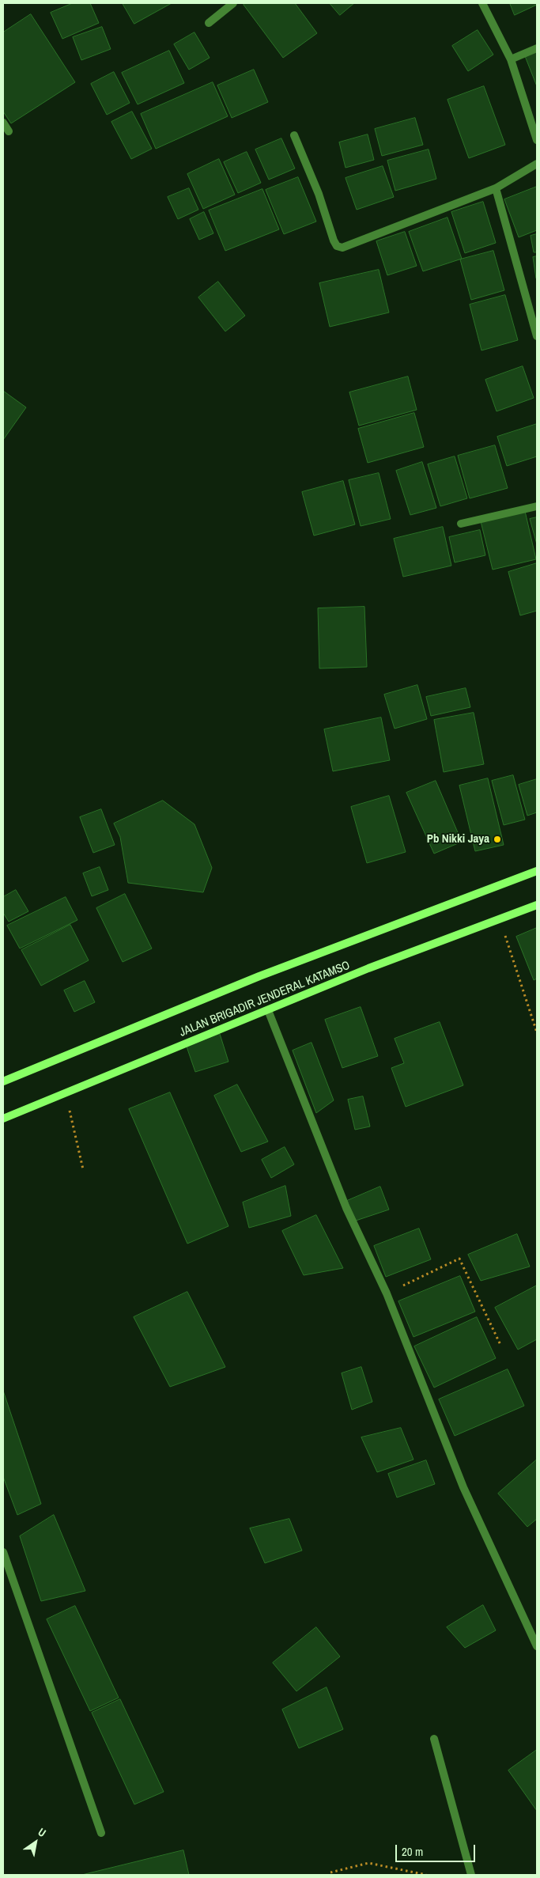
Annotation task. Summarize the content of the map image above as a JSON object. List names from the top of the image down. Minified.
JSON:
{"streets":{"main road":["JALAN BRIGADIR JENDERAL KATAMSO"]},"places":["Pb Nikki Jaya"],"scale_bar":"20 m","north":"top right"}
